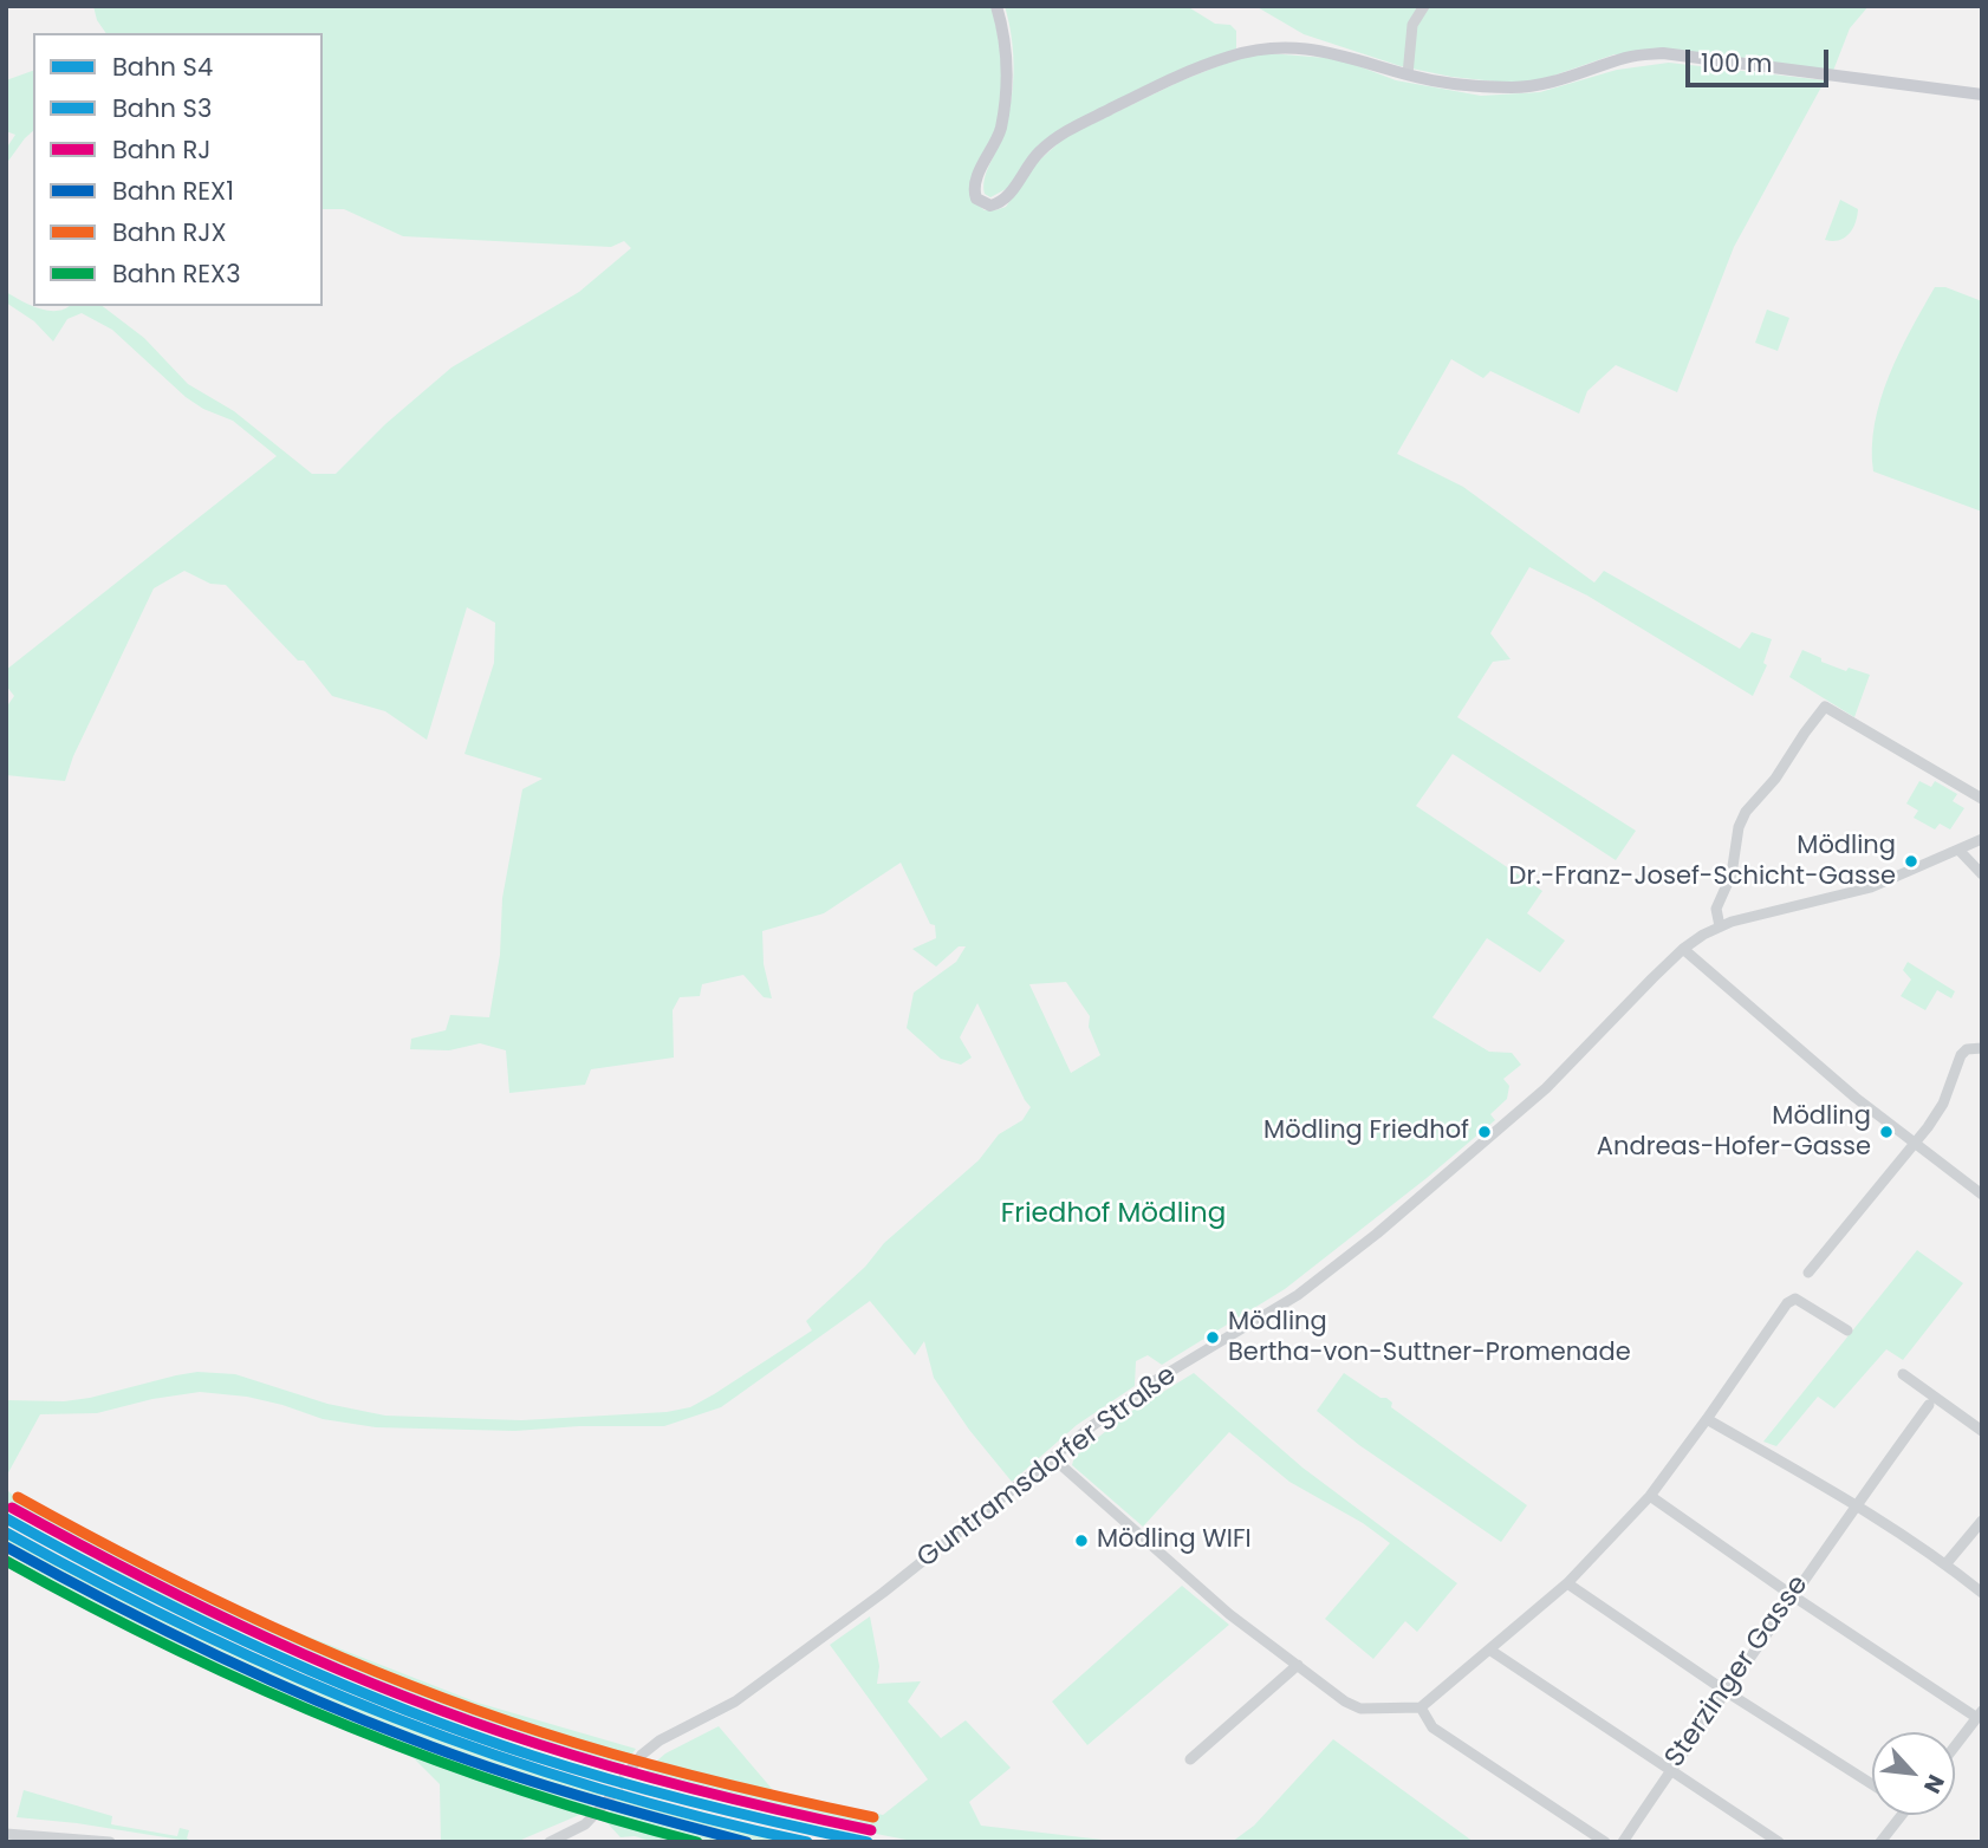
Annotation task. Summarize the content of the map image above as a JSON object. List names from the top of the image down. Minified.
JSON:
{"streets":{"street":["Guntramsdorfer Straße","Sterzinger Gasse"]},"parks":["Friedhof Mödling"],"places":["Mödling Dr.-Franz-Josef-Schicht-Gasse","Mödling Friedhof","Mödling Andreas-Hofer-Gasse","Mödling Bertha-von-Suttner-Promenade","Mödling WIFI"],"lines":["rail line RJX","rail line RJ","rail line S4","rail line S3","rail line REX1","rail line REX3"],"legend":["Bahn S4","Bahn S3","Bahn RJ","Bahn REX1","Bahn RJX","Bahn REX3"],"scale_bar":"100 m","north":"bottom right"}
